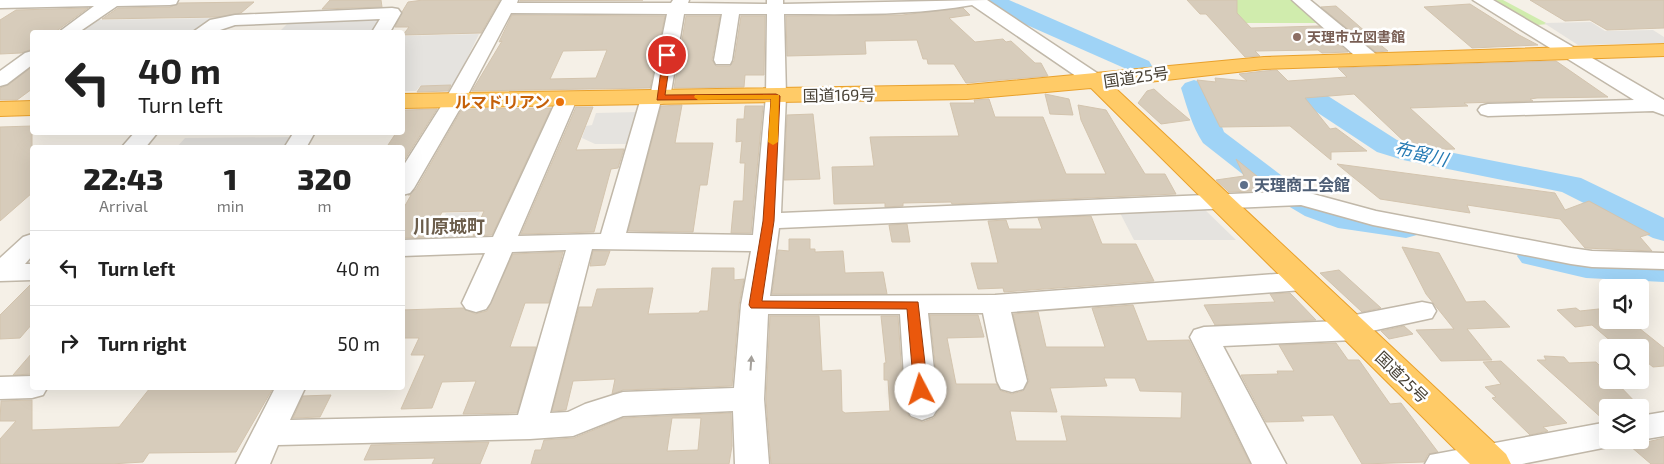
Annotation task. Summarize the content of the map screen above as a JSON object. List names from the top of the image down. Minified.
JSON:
{"streets":{"highway":["国道25号","国道169号"]},"crossings":[["国道25号","国道169号"]],"districts":["川原城町"],"water":["布留川"],"places":["天理市立図書館","ルマドリアン","天理商工会館"],"page":{"turn":["40 m","Turn left"],"eta":["22:43","Arrival","1","min","320","m"],"list":[{"name":"Turn left","value":"40 m"},{"name":"Turn right","value":"50 m"}]}}
